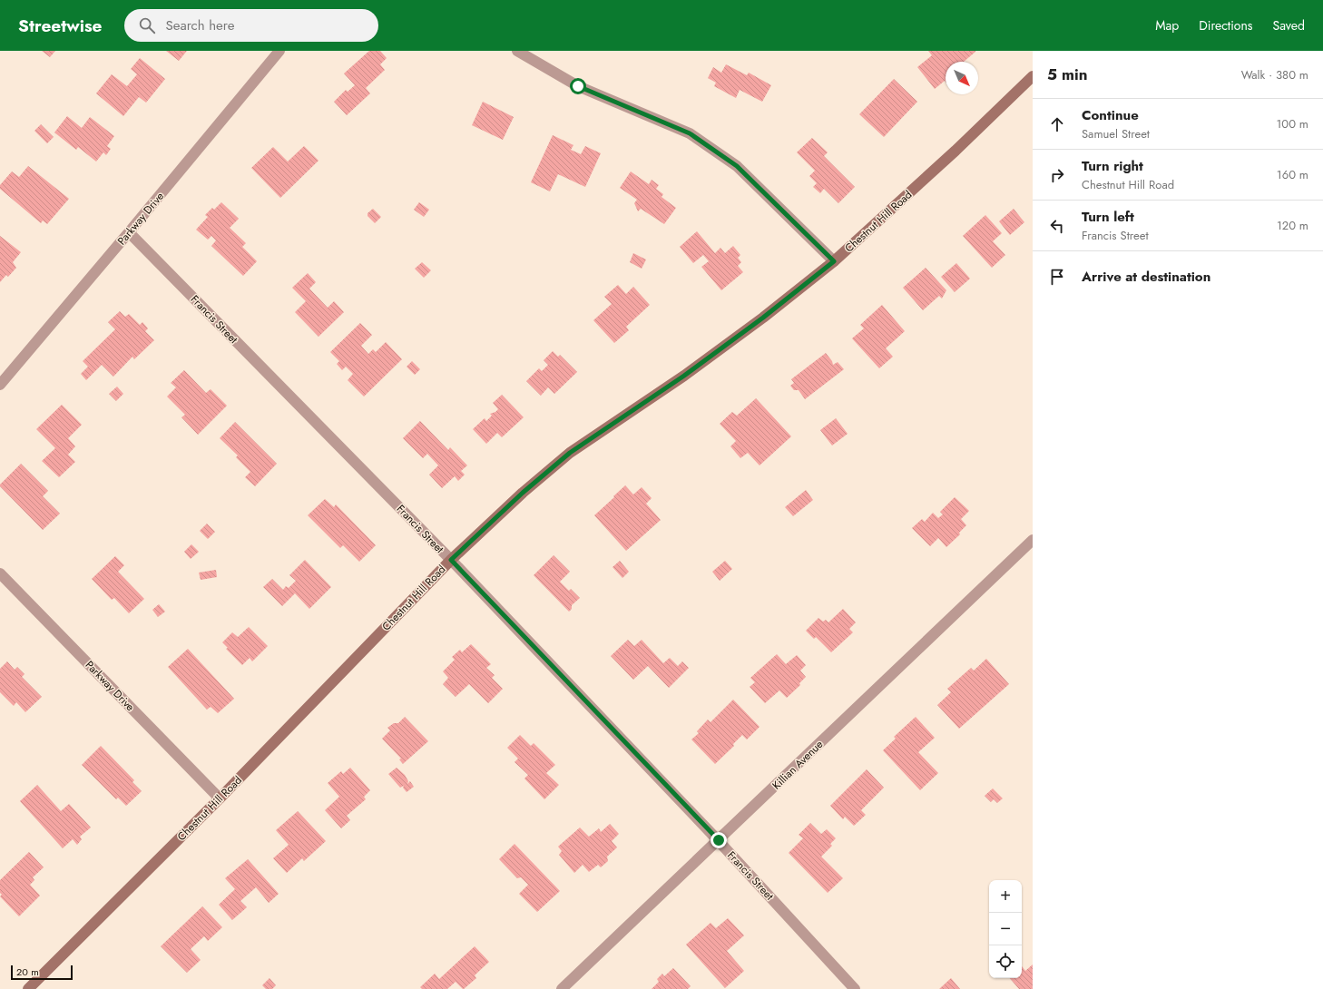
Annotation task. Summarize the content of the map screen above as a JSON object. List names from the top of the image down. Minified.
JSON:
{"streets":{"street":["Parkway Drive","Chestnut Hill Road","Francis Street","Killian Avenue"]},"crossings":[["Parkway Drive","Chestnut Hill Road"],["Parkway Drive","Francis Street"],["Chestnut Hill Road","Francis Street"],["Francis Street","Killian Avenue"]],"scale_bar":"20 m","north":"bottom right","page":{"header":"Streetwise","search":"Search here","nav":["Map","Directions","Saved"],"heading":["5 min","Walk · 380 m"],"list":[["Continue","Samuel Street","100 m"],["Turn right","Chestnut Hill Road","160 m"],["Turn left","Francis Street","120 m"],"Arrive at destination"],"map_buttons":["+","−"],"scale":"20 m"}}
